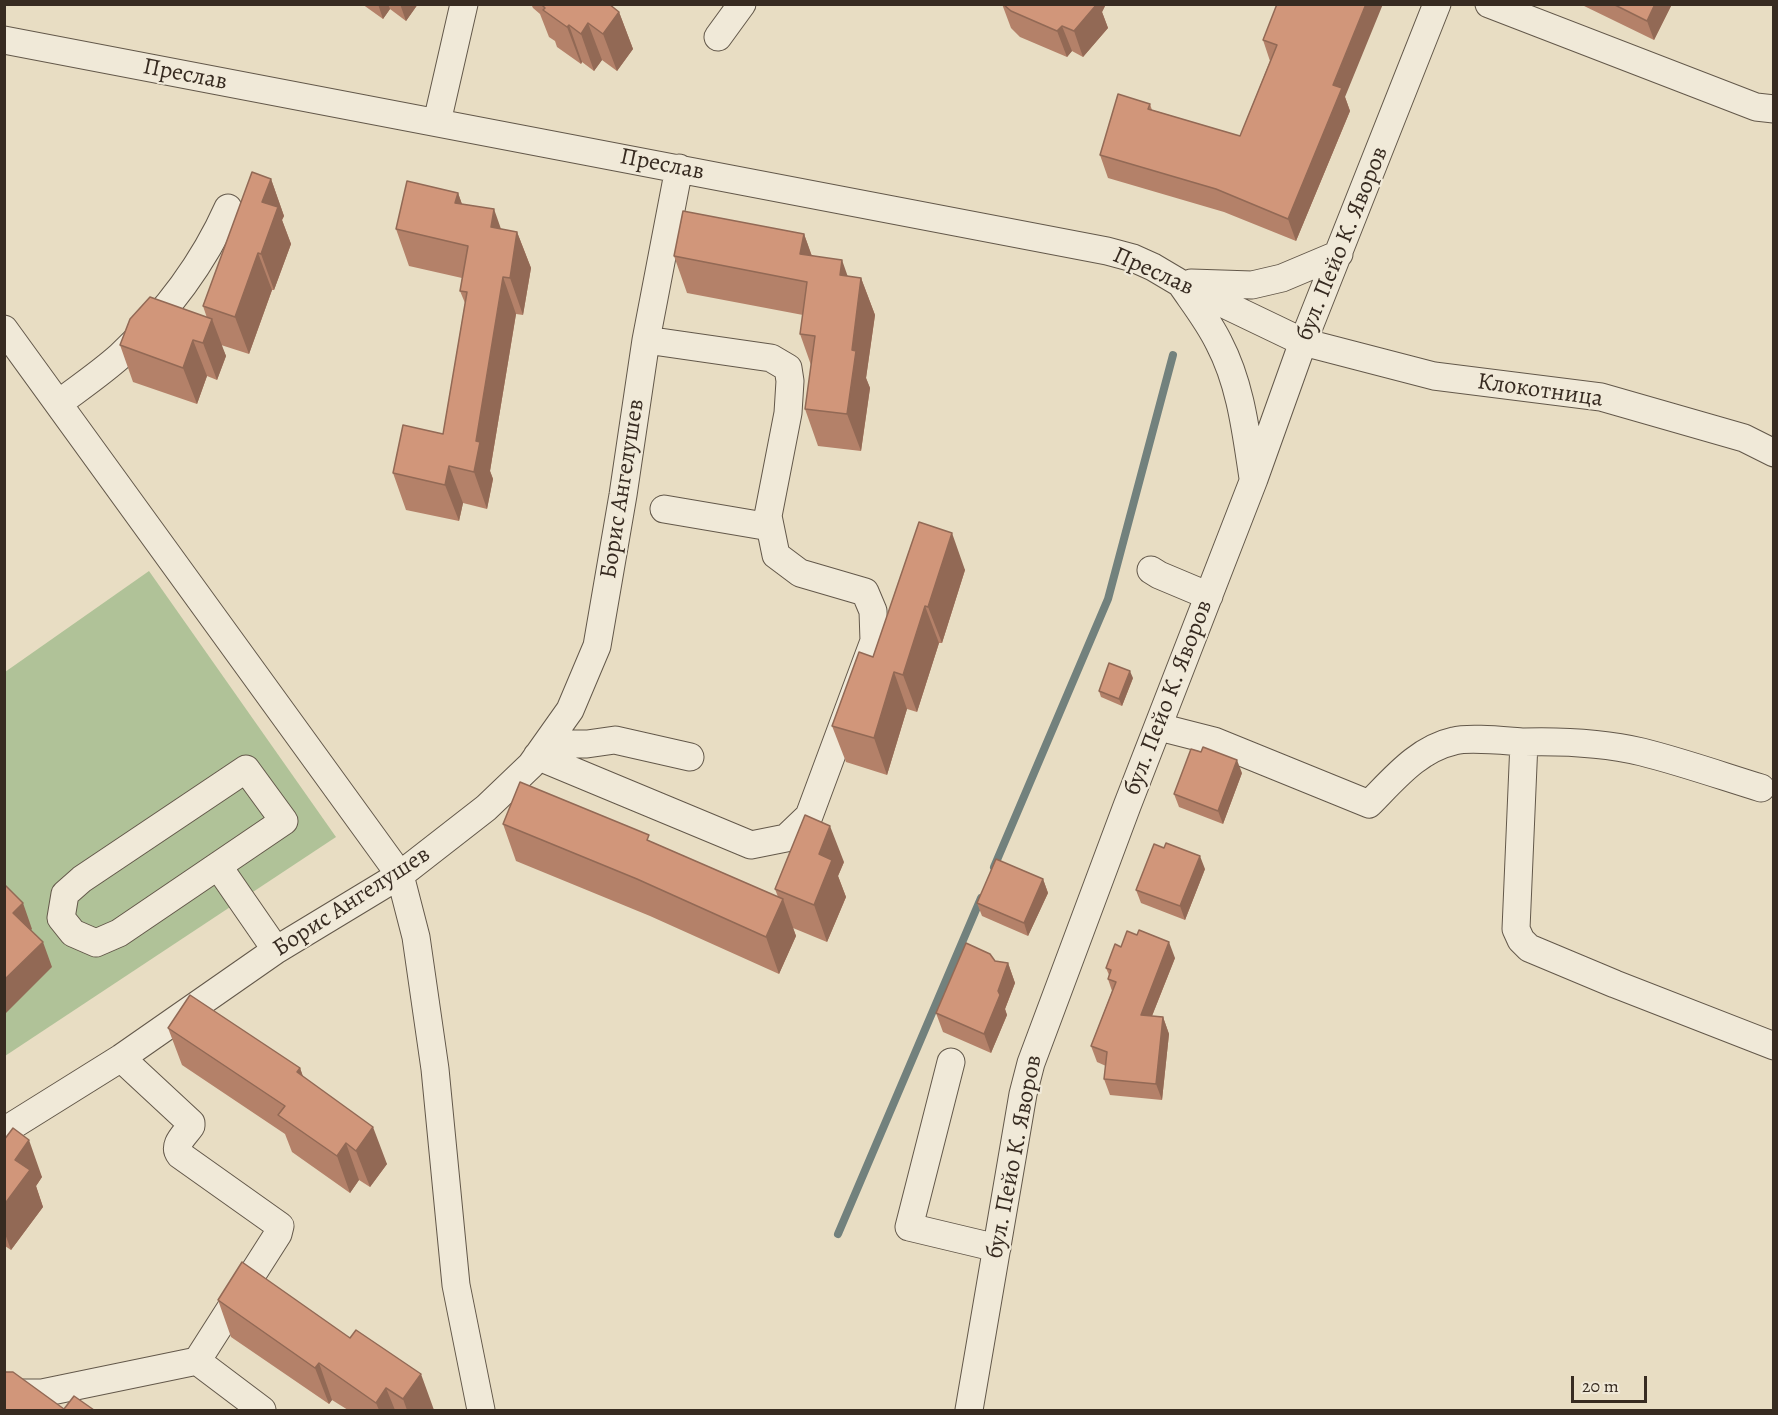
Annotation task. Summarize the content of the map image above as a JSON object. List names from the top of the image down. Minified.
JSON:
{"streets":{"street":["Преслав","бул. Пейо К. Яворов","Клокотница","Борис Ангелушев"]},"crossings":[["Преслав","бул. Пейо К. Яворов"],["Преслав","Клокотница"],["Преслав","Борис Ангелушев"],["бул. Пейо К. Яворов","Клокотница"]],"scale_bar":"20 m"}
